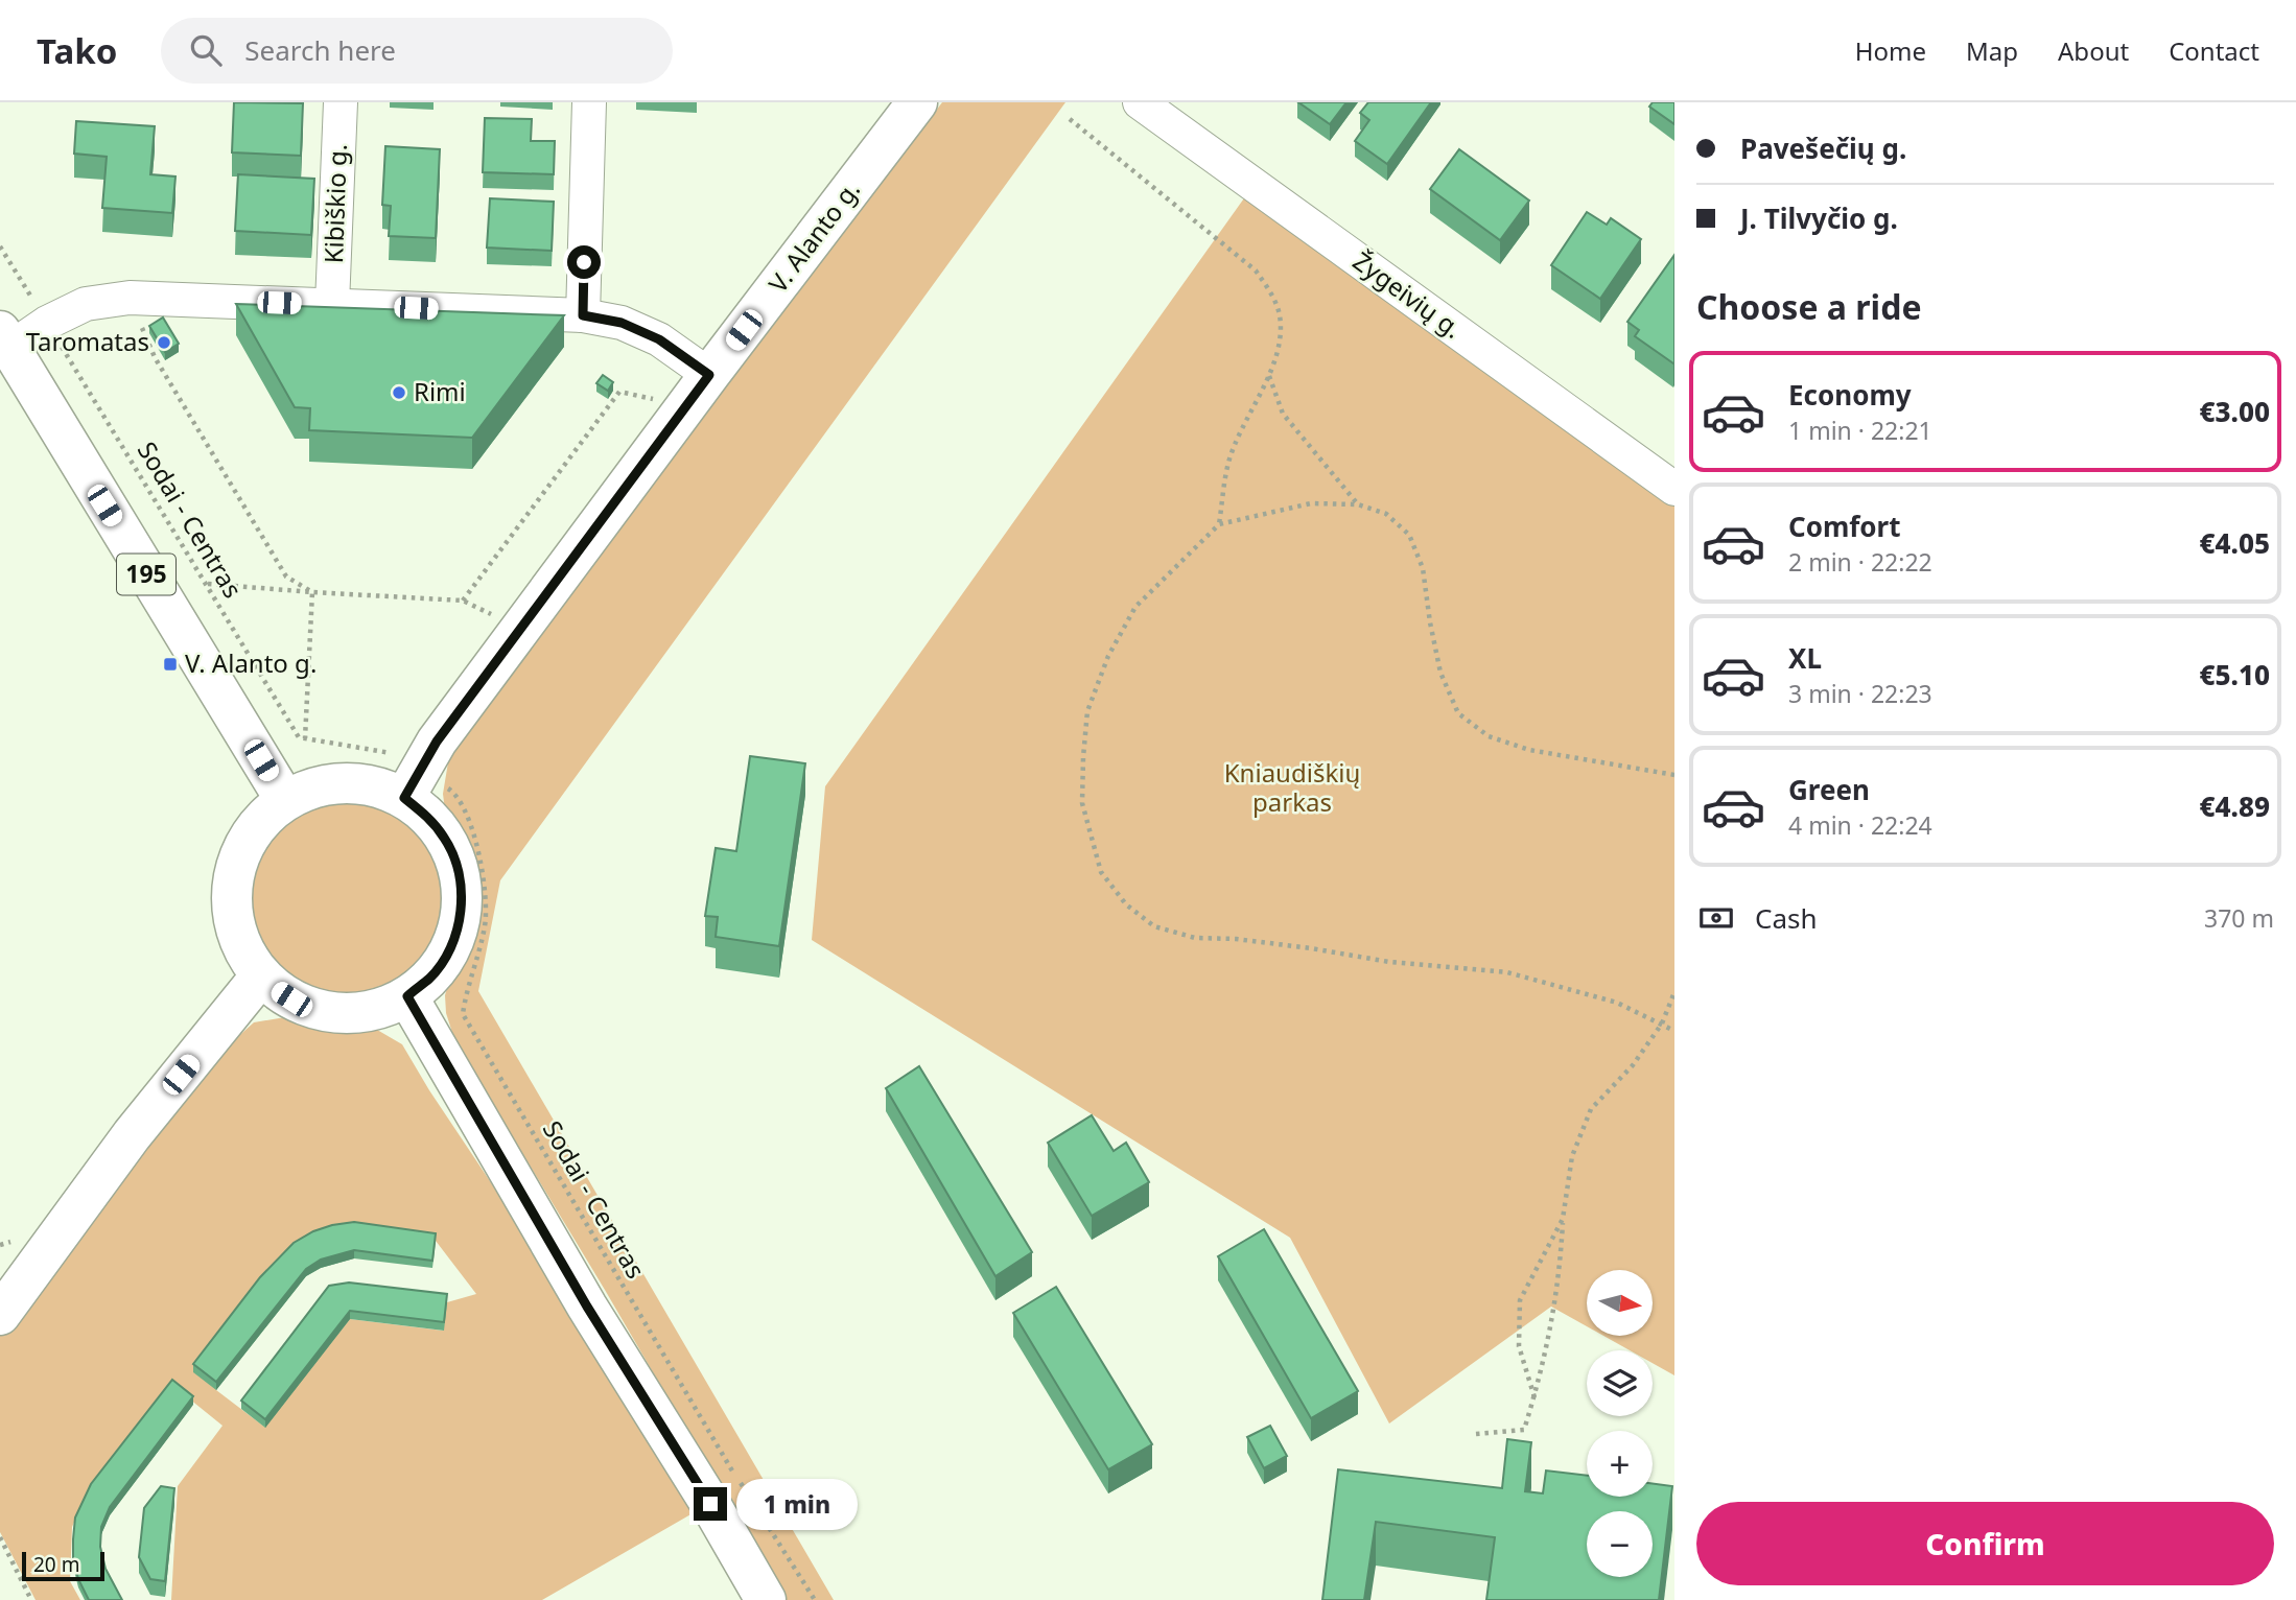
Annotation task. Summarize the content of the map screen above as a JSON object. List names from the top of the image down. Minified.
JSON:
{"streets":{"main road":["V. Alanto g.","195"],"street":["Kibiškio g.","Žygeivių g."],"path":["Sodai - Centras"]},"crossings":[["V. Alanto g.","195"]],"parks":["Kniaudiškių parkas"],"places":{"other":["Taromatas","Rimi"],"transit":["V. Alanto g."]},"scale_bar":"20 m","north":"right","page":{"header":"Tako","search":"Search here","nav":["Home","Map","About","Contact"],"banner":["Pavešečių g.","J. Tilvyčio g."],"heading":"Choose a ride","list":[{"name":"Economy","note":"1 min · 22:21","value":"€3.00"},{"name":"Comfort","note":"2 min · 22:22","value":"€4.05"},{"name":"XL","note":"3 min · 22:23","value":"€5.10"},{"name":"Green","note":"4 min · 22:24","value":"€4.89"}],"pay":["Cash","370 m"],"map_buttons":["+","−"],"bubble":"1 min","buttons":"Confirm","scale":"20 m"}}
